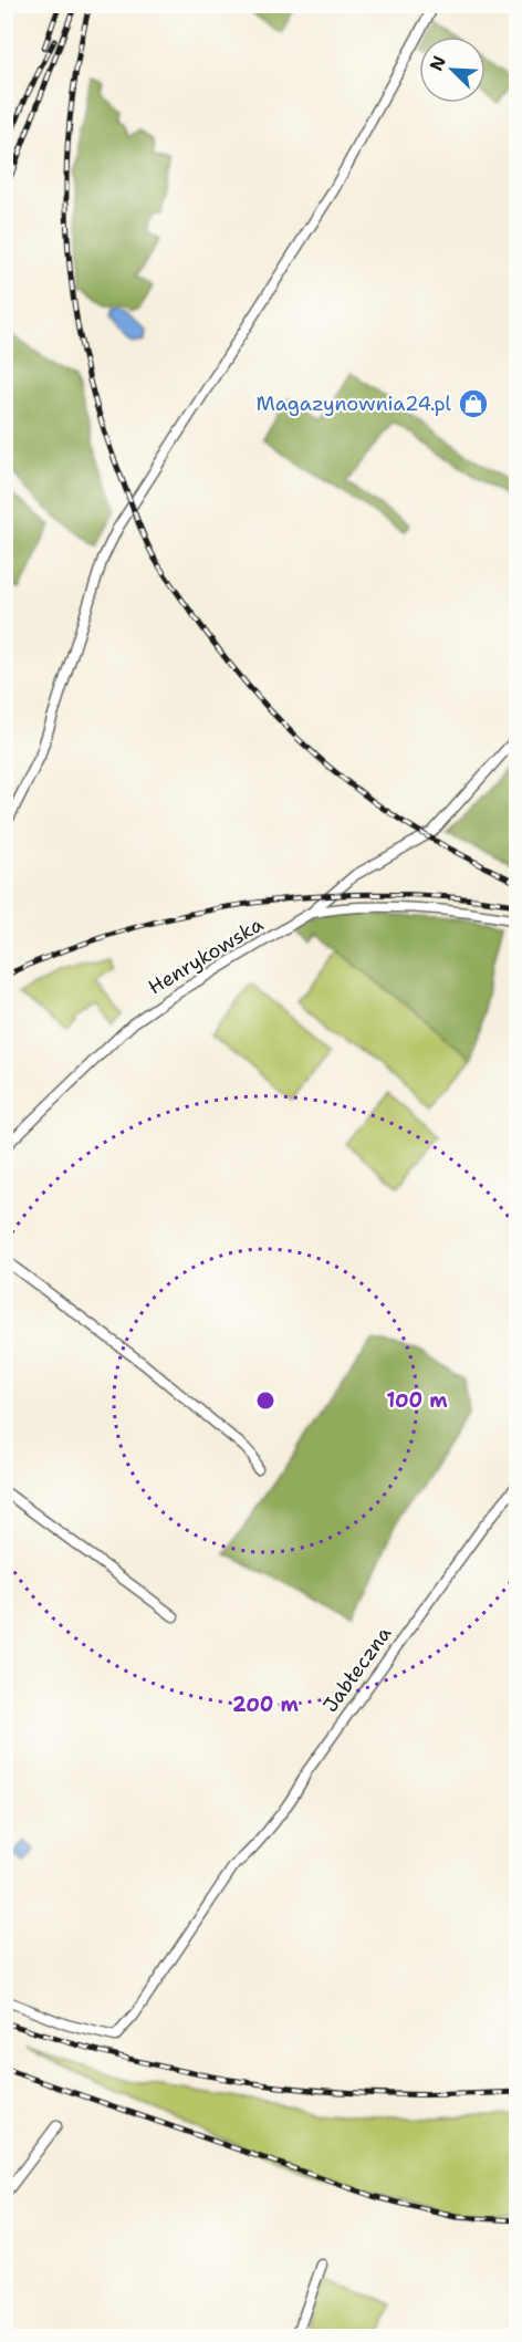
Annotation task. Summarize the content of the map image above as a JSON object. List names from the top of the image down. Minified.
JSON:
{"streets":{"street":["Henrykowska","Jabłeczna"]},"places":{"shop":["Magazynownia24.pl"]},"north":"top left","rings":["100 m","200 m"]}
